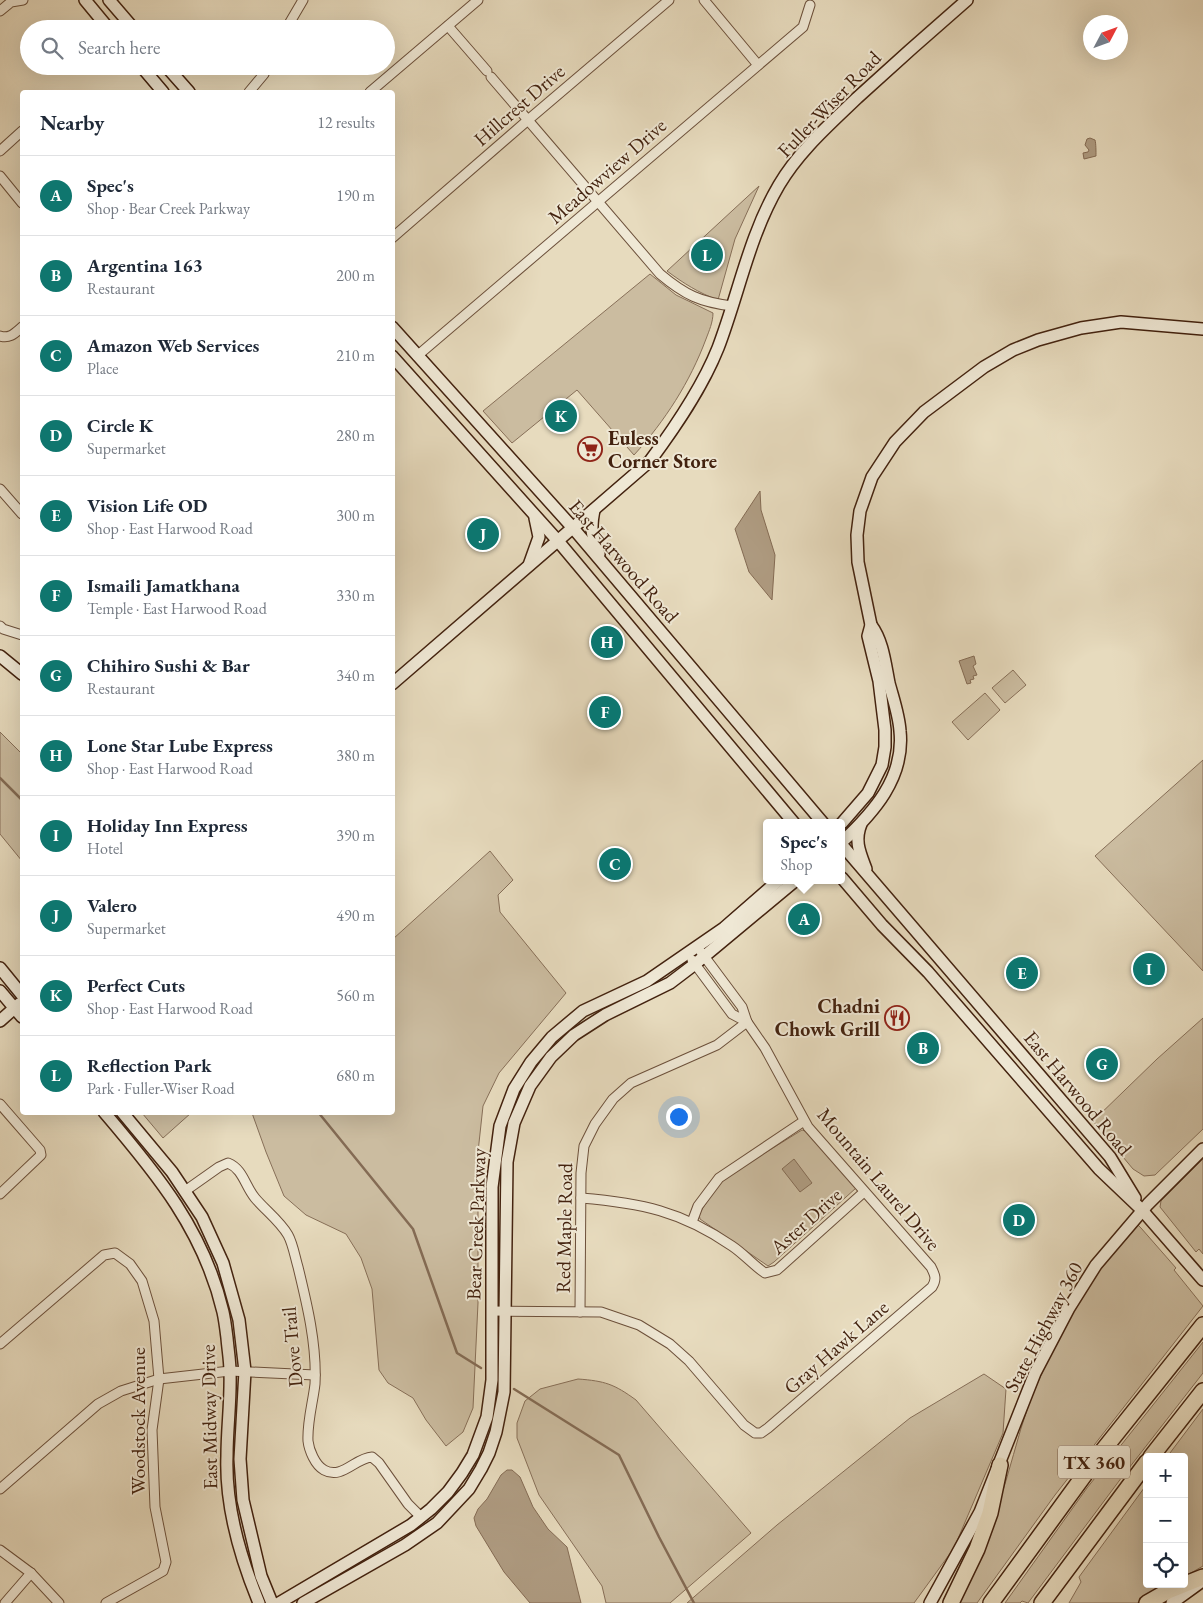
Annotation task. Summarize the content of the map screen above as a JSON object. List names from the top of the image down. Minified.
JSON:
{"streets":{"highway":["TX 360"],"main road":["Fuller-Wiser Road","East Harwood Road","Bear Creek Parkway","State Highway 360","East Midway Drive"],"street":["Hillcrest Drive","Meadowview Drive","Mountain Laurel Drive","Aster Drive","Red Maple Road","Dove Trail","Gray Hawk Lane","Woodstock Avenue"]},"crossings":[["Fuller-Wiser Road","East Harwood Road"],["Meadowview Drive","East Harwood Road"],["East Harwood Road","State Highway 360"],["Mountain Laurel Drive","Aster Drive"],["Mountain Laurel Drive","Bear Creek Parkway"],["Mountain Laurel Drive","Red Maple Road"],["Mountain Laurel Drive","Gray Hawk Lane"],["Bear Creek Parkway","Dove Trail"],["Red Maple Road","Gray Hawk Lane"],["Dove Trail","East Midway Drive"]],"places":{"supermarket":["Euless Corner Store"],"restaurant":["Chadni Chowk Grill"]},"north":"top right","page":{"search":"Search here","heading":["Nearby","12 results"],"list":[{"mark":"A","name":"Spec's","note":"Shop · Bear Creek Parkway","value":"190 m"},{"mark":"B","name":"Argentina 163","note":"Restaurant","value":"200 m"},{"mark":"C","name":"Amazon Web Services","note":"Place","value":"210 m"},{"mark":"D","name":"Circle K","note":"Supermarket","value":"280 m"},{"mark":"E","name":"Vision Life OD","note":"Shop · East Harwood Road","value":"300 m"},{"mark":"F","name":"Ismaili Jamatkhana","note":"Temple · East Harwood Road","value":"330 m"},{"mark":"G","name":"Chihiro Sushi & Bar","note":"Restaurant","value":"340 m"},{"mark":"H","name":"Lone Star Lube Express","note":"Shop · East Harwood Road","value":"380 m"},{"mark":"I","name":"Holiday Inn Express","note":"Hotel","value":"390 m"},{"mark":"J","name":"Valero","note":"Supermarket","value":"490 m"},{"mark":"K","name":"Perfect Cuts","note":"Shop · East Harwood Road","value":"560 m"},{"mark":"L","name":"Reflection Park","note":"Park · Fuller-Wiser Road","value":"680 m"}],"pins":["L","K","J","H","F","C","A","I","E","B","G","D"],"popup":["Spec's","Shop"],"map_buttons":["+","−"]}}
